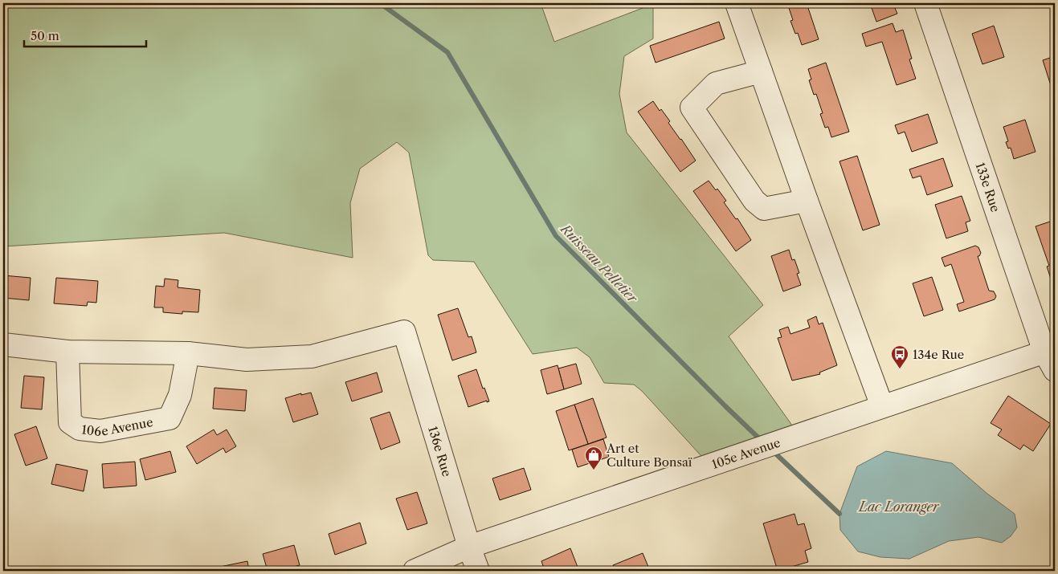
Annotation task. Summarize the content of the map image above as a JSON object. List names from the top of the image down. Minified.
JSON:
{"streets":{"street":["133e Rue","106e Avenue","136e Rue","105e Avenue"]},"crossings":[["133e Rue","105e Avenue"],["106e Avenue","136e Rue"],["136e Rue","105e Avenue"]],"water":["Ruisseau Pelletier","Lac Loranger"],"places":{"bus stop":["134e Rue"],"shop":["Art et Culture Bonsaï"]},"scale_bar":"50 m"}
